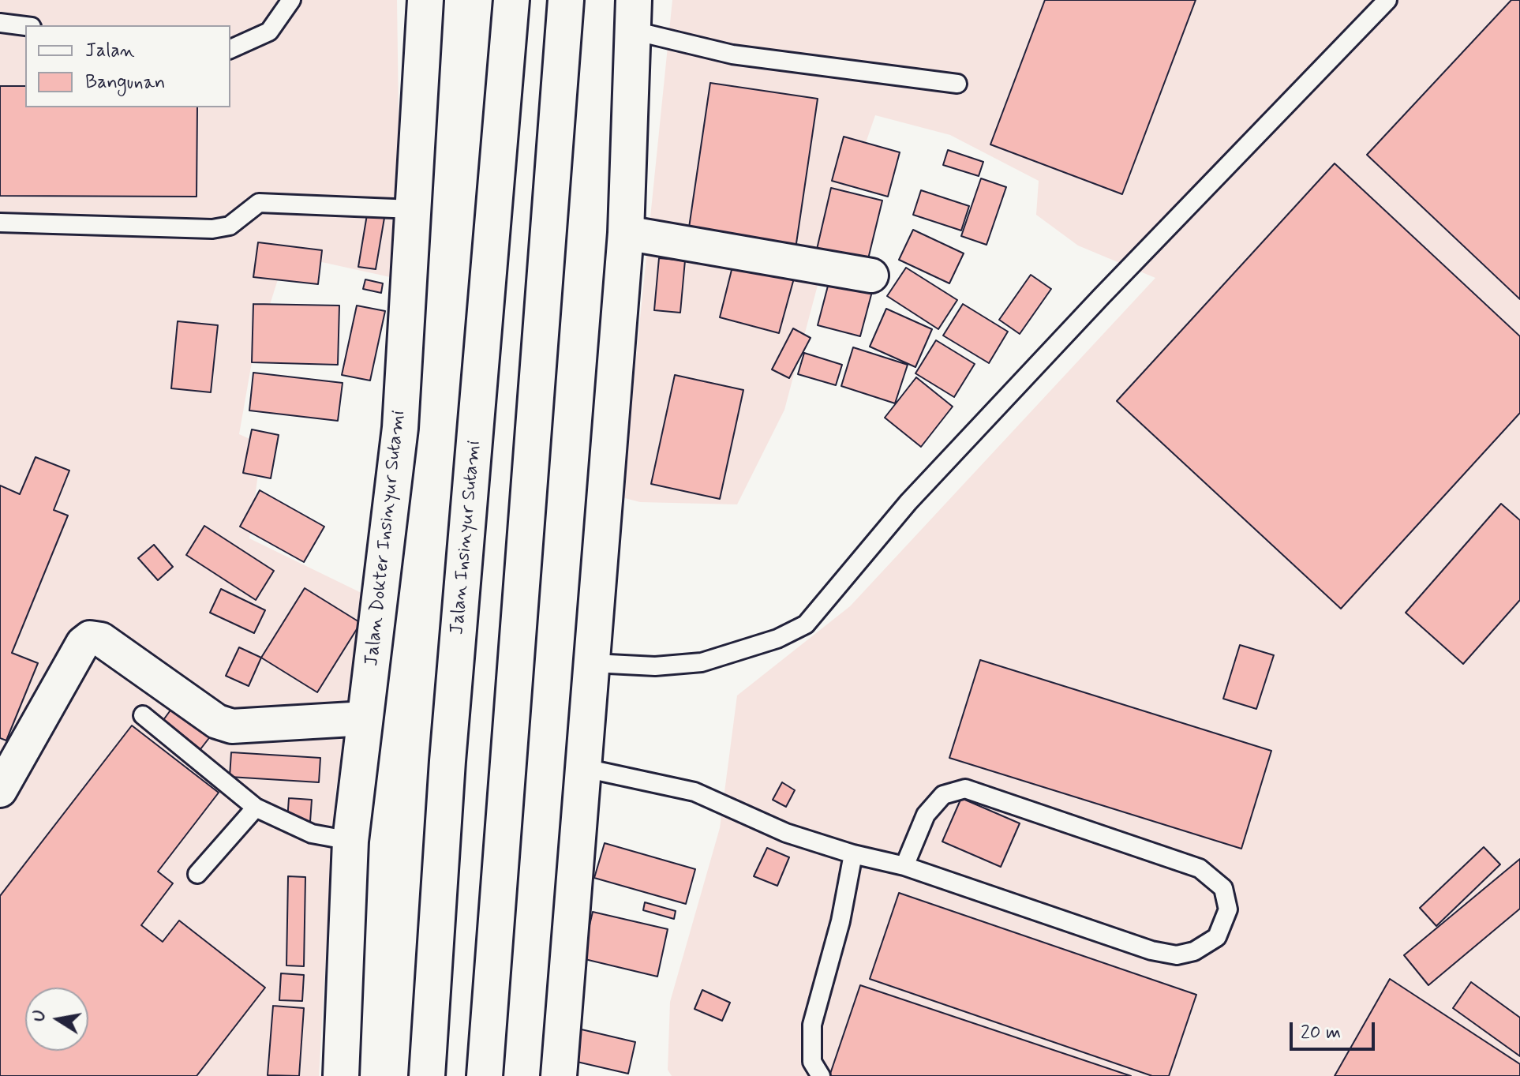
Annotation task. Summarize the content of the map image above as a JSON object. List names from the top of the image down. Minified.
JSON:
{"streets":{"main road":["Jalan Insinyur Sutami","Jalan Dokter Insinyur Sutami"]},"legend":["Jalan","Bangunan"],"scale_bar":"20 m","north":"left"}
